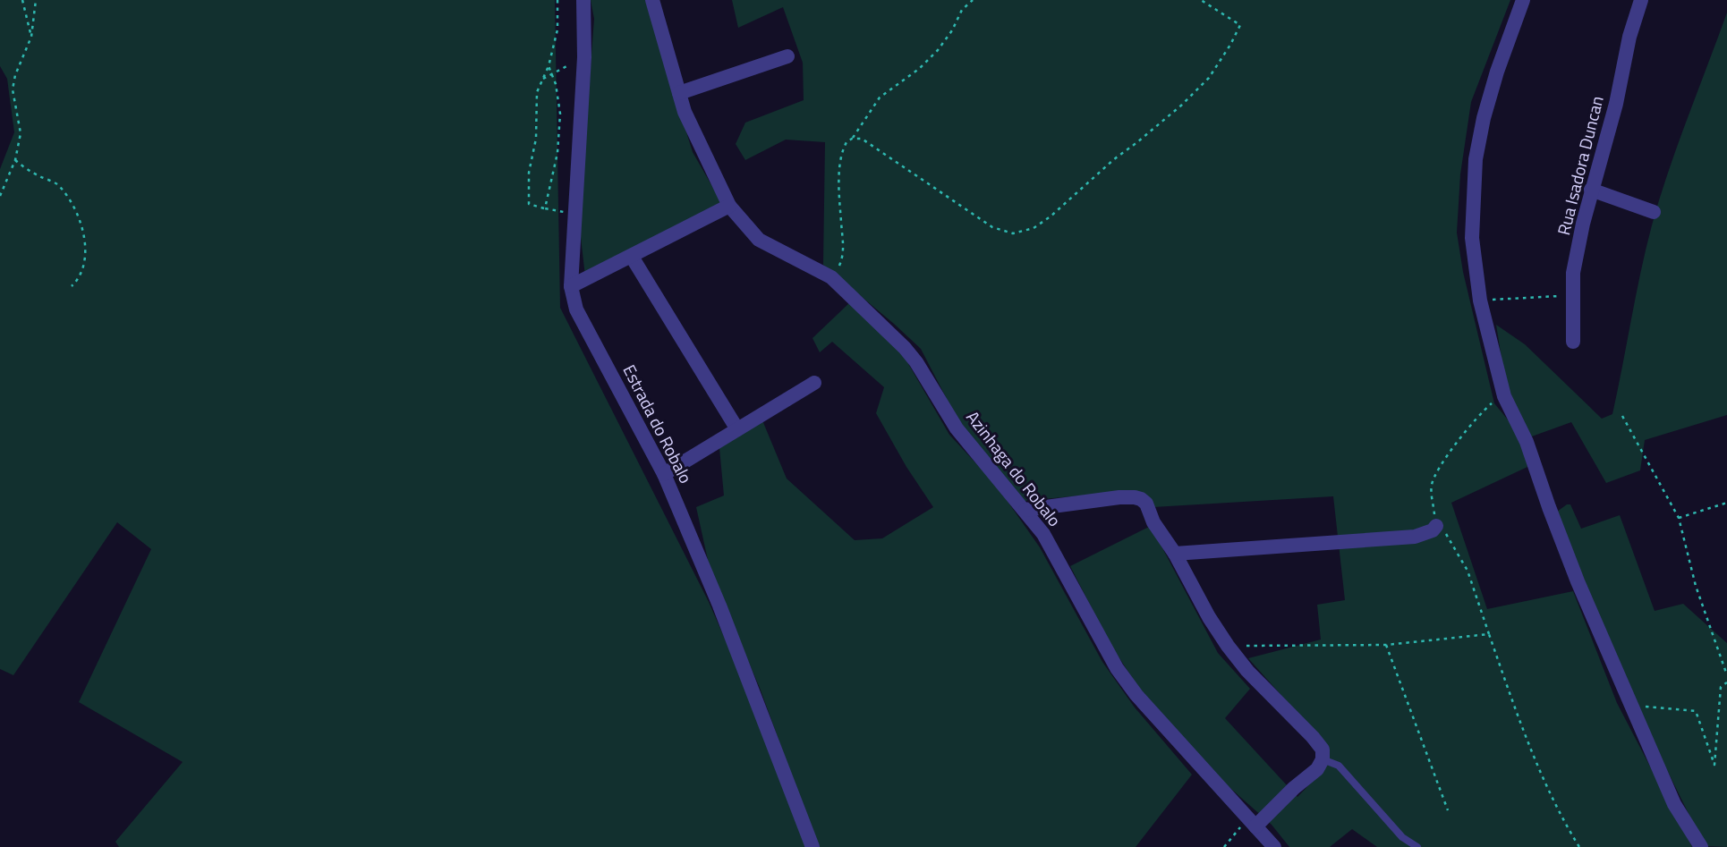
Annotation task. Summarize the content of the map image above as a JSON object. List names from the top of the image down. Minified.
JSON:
{"streets":{"street":["Rua Isadora Duncan","Estrada do Robalo","Azinhaga do Robalo"]}}
